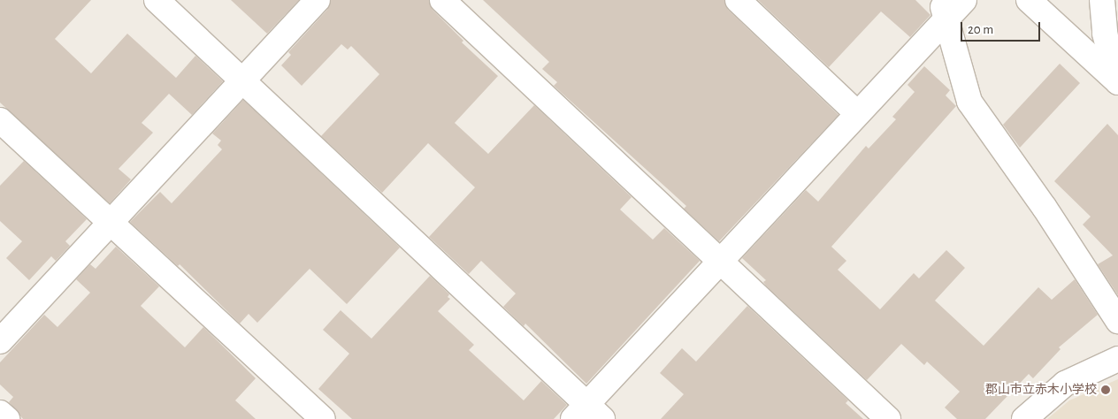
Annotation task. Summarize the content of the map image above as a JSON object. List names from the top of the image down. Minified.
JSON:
{"places":["郡山市立赤木小学校"],"scale_bar":"20 m"}
